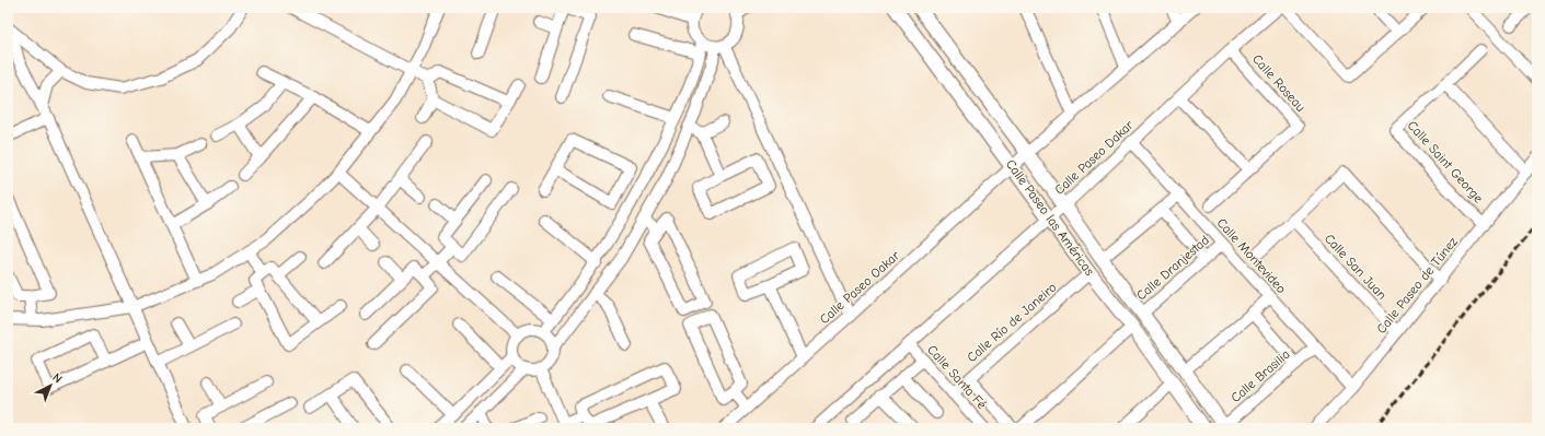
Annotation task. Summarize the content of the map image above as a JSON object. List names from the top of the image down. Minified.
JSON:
{"streets":{"street":["Calle Roseau","Calle Paseo Dakar","Calle Saint George","Calle Paseo las Américas","Calle Montevideo","Calle San Juan","Calle Dranjestad","Calle Paseo de Túnez","Calle Paseo Oakar","Calle Río de Janeiro","Calle Brasilia","Calle Santa Fé"]},"crossings":[["Calle Roseau","Calle Paseo Dakar"],["Calle Paseo Dakar","Calle Paseo las Américas"],["Calle Paseo Dakar","Calle Montevideo"],["Calle Paseo Dakar","Calle Santa Fé"],["Calle Saint George","Calle Paseo de Túnez"],["Calle Paseo las Américas","Calle Dranjestad"],["Calle Paseo las Américas","Calle Paseo Oakar"],["Calle Paseo las Américas","Calle Río de Janeiro"],["Calle Paseo las Américas","Calle Brasilia"],["Calle Montevideo","Calle Dranjestad"],["Calle Montevideo","Calle Paseo de Túnez"],["Calle Montevideo","Calle Brasilia"],["Calle San Juan","Calle Paseo de Túnez"],["Calle Río de Janeiro","Calle Santa Fé"]],"north":"top right"}
